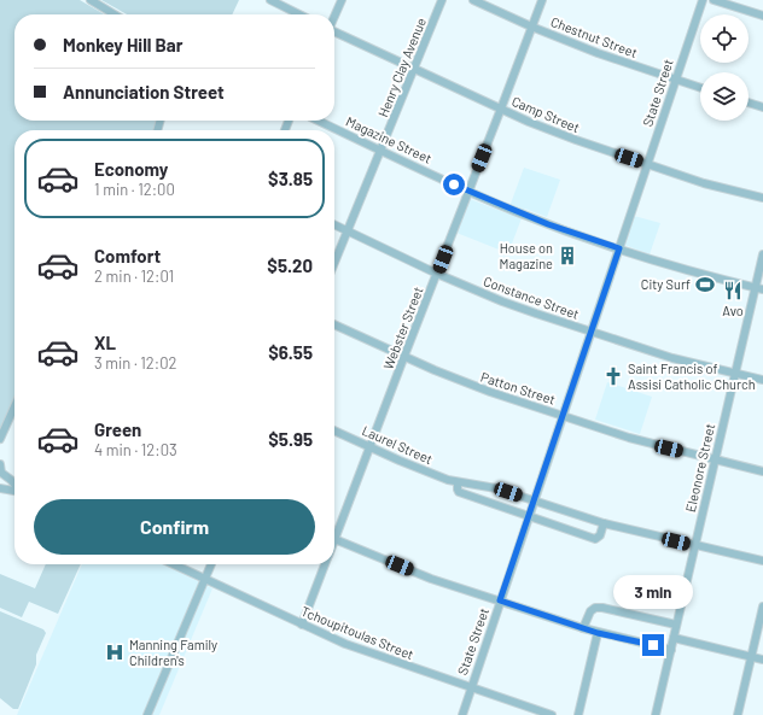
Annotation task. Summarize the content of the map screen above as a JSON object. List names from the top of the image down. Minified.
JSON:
{"streets":{"street":["Chestnut Street","Henry Clay Avenue","State Street","Camp Street","Magazine Street","Constance Street","Webster Street","Patton Street","Laurel Street","Eleonore Street","Tchoupitoulas Street"]},"crossings":[["Chestnut Street","State Street"],["Chestnut Street","Webster Street"],["Henry Clay Avenue","Camp Street"],["Henry Clay Avenue","Magazine Street"],["Henry Clay Avenue","Constance Street"],["State Street","Camp Street"],["State Street","Magazine Street"],["State Street","Constance Street"],["State Street","Patton Street"],["State Street","Laurel Street"],["State Street","Tchoupitoulas Street"],["Camp Street","Webster Street"],["Magazine Street","Webster Street"],["Magazine Street","Eleonore Street"],["Constance Street","Webster Street"],["Constance Street","Eleonore Street"],["Webster Street","Patton Street"],["Webster Street","Laurel Street"],["Webster Street","Tchoupitoulas Street"],["Patton Street","Eleonore Street"],["Laurel Street","Eleonore Street"]],"places":{"building":["House on Magazine"],"sports":["City Surf"],"restaurant":["Avo"],"church":["Saint Francis of Assisi Catholic Church"],"hospital":["Manning Family Children's"]},"page":{"banner":["Monkey Hill Bar","Annunciation Street"],"list":[{"name":"Economy","note":"1 min · 12:00","value":"$3.85"},{"name":"Comfort","note":"2 min · 12:01","value":"$5.20"},{"name":"XL","note":"3 min · 12:02","value":"$6.55"},{"name":"Green","note":"4 min · 12:03","value":"$5.95"}],"buttons":"Confirm","bubble":"3 min"}}
